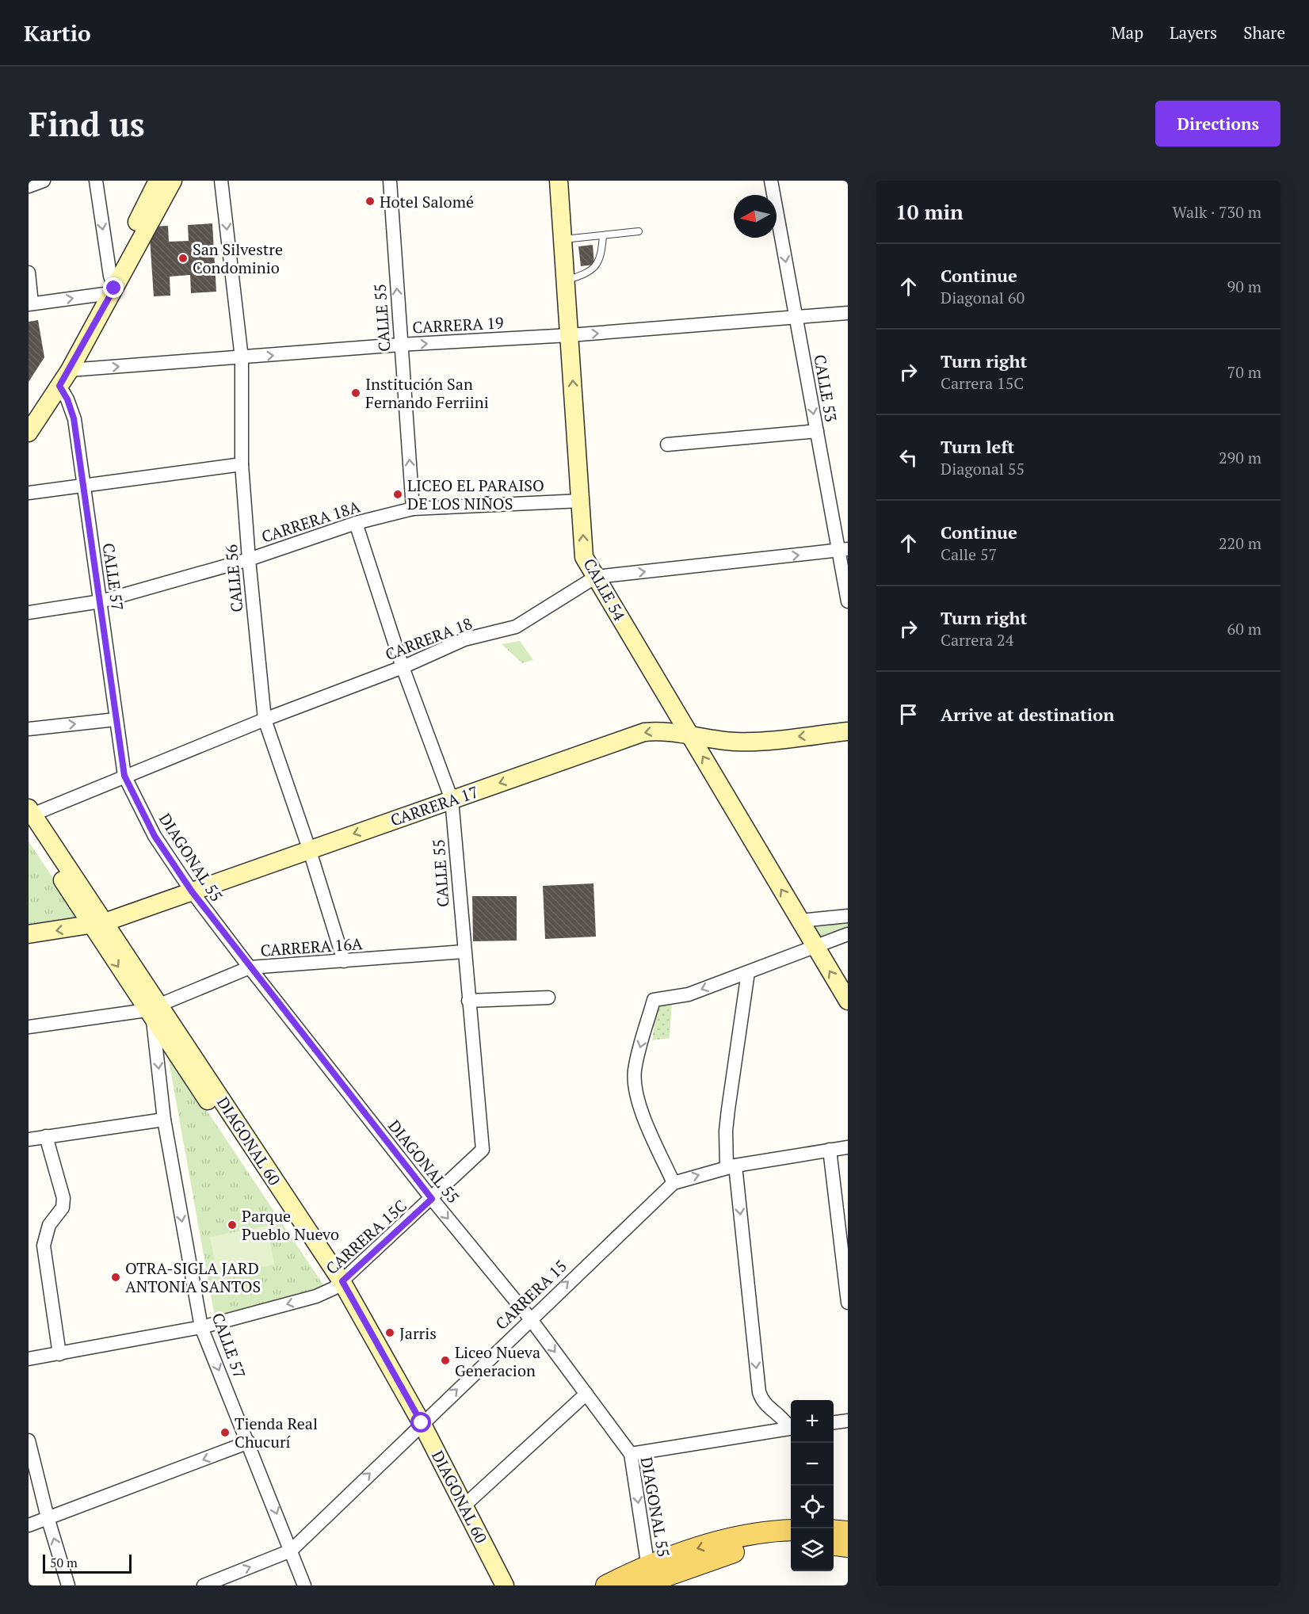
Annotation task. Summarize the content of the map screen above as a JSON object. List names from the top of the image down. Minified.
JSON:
{"streets":{"street":["CALLE 55","CARRERA 19","CALLE 53","CARRERA 18A","CALLE 57","CALLE 56","CALLE 54","CARRERA 18","CARRERA 17","DIAGONAL 55","CARRERA 16A","DIAGONAL 60","CARRERA 15C","CARRERA 15"]},"crossings":[["CALLE 55","CARRERA 19"],["CALLE 55","CARRERA 18A"],["CALLE 55","CARRERA 18"],["CALLE 55","CARRERA 17"],["CALLE 55","CARRERA 16A"],["CALLE 55","CARRERA 15C"],["CARRERA 19","CALLE 53"],["CARRERA 19","CALLE 56"],["CARRERA 19","CALLE 54"],["CALLE 53","CARRERA 18"],["CARRERA 18A","CALLE 57"],["CARRERA 18A","CALLE 56"],["CARRERA 18A","CALLE 54"],["CALLE 57","CARRERA 18"],["CALLE 57","DIAGONAL 55"],["CALLE 57","CARRERA 16A"],["CALLE 57","DIAGONAL 60"],["CALLE 57","CARRERA 15C"],["CALLE 57","CARRERA 15"],["CALLE 56","CARRERA 18"],["CALLE 56","CARRERA 17"],["CALLE 56","CARRERA 16A"],["CALLE 54","CARRERA 18"],["CALLE 54","CARRERA 17"],["CARRERA 18","DIAGONAL 55"],["CARRERA 18","DIAGONAL 60"],["CARRERA 17","DIAGONAL 55"],["CARRERA 17","DIAGONAL 60"],["DIAGONAL 55","CARRERA 16A"],["DIAGONAL 55","CARRERA 15C"],["DIAGONAL 55","CARRERA 15"],["CARRERA 16A","DIAGONAL 60"],["DIAGONAL 60","CARRERA 15C"],["DIAGONAL 60","CARRERA 15"]],"one_way":["CALLE 53","CALLE 57","CALLE 54","CARRERA 17","DIAGONAL 55"],"places":["Hotel Salomé","San Silvestre Condominio","Institución San Fernando Ferriini","LICEO EL PARAISO DE LOS NIÑOS","Parque Pueblo Nuevo","OTRA-SIGLA JARD ANTONIA SANTOS","Jarris","Liceo Nueva Generacion","Tienda Real Chucurí"],"scale_bar":"50 m","north":"left","page":{"header":"Kartio","nav":["Map","Layers","Share"],"buttons":"Directions","title":"Find us","heading":["10 min","Walk · 730 m"],"list":[["Continue","Diagonal 60","90 m"],["Turn right","Carrera 15C","70 m"],["Turn left","Diagonal 55","290 m"],["Continue","Calle 57","220 m"],["Turn right","Carrera 24","60 m"],"Arrive at destination"],"map_buttons":["+","−"],"scale":"50 m"}}
